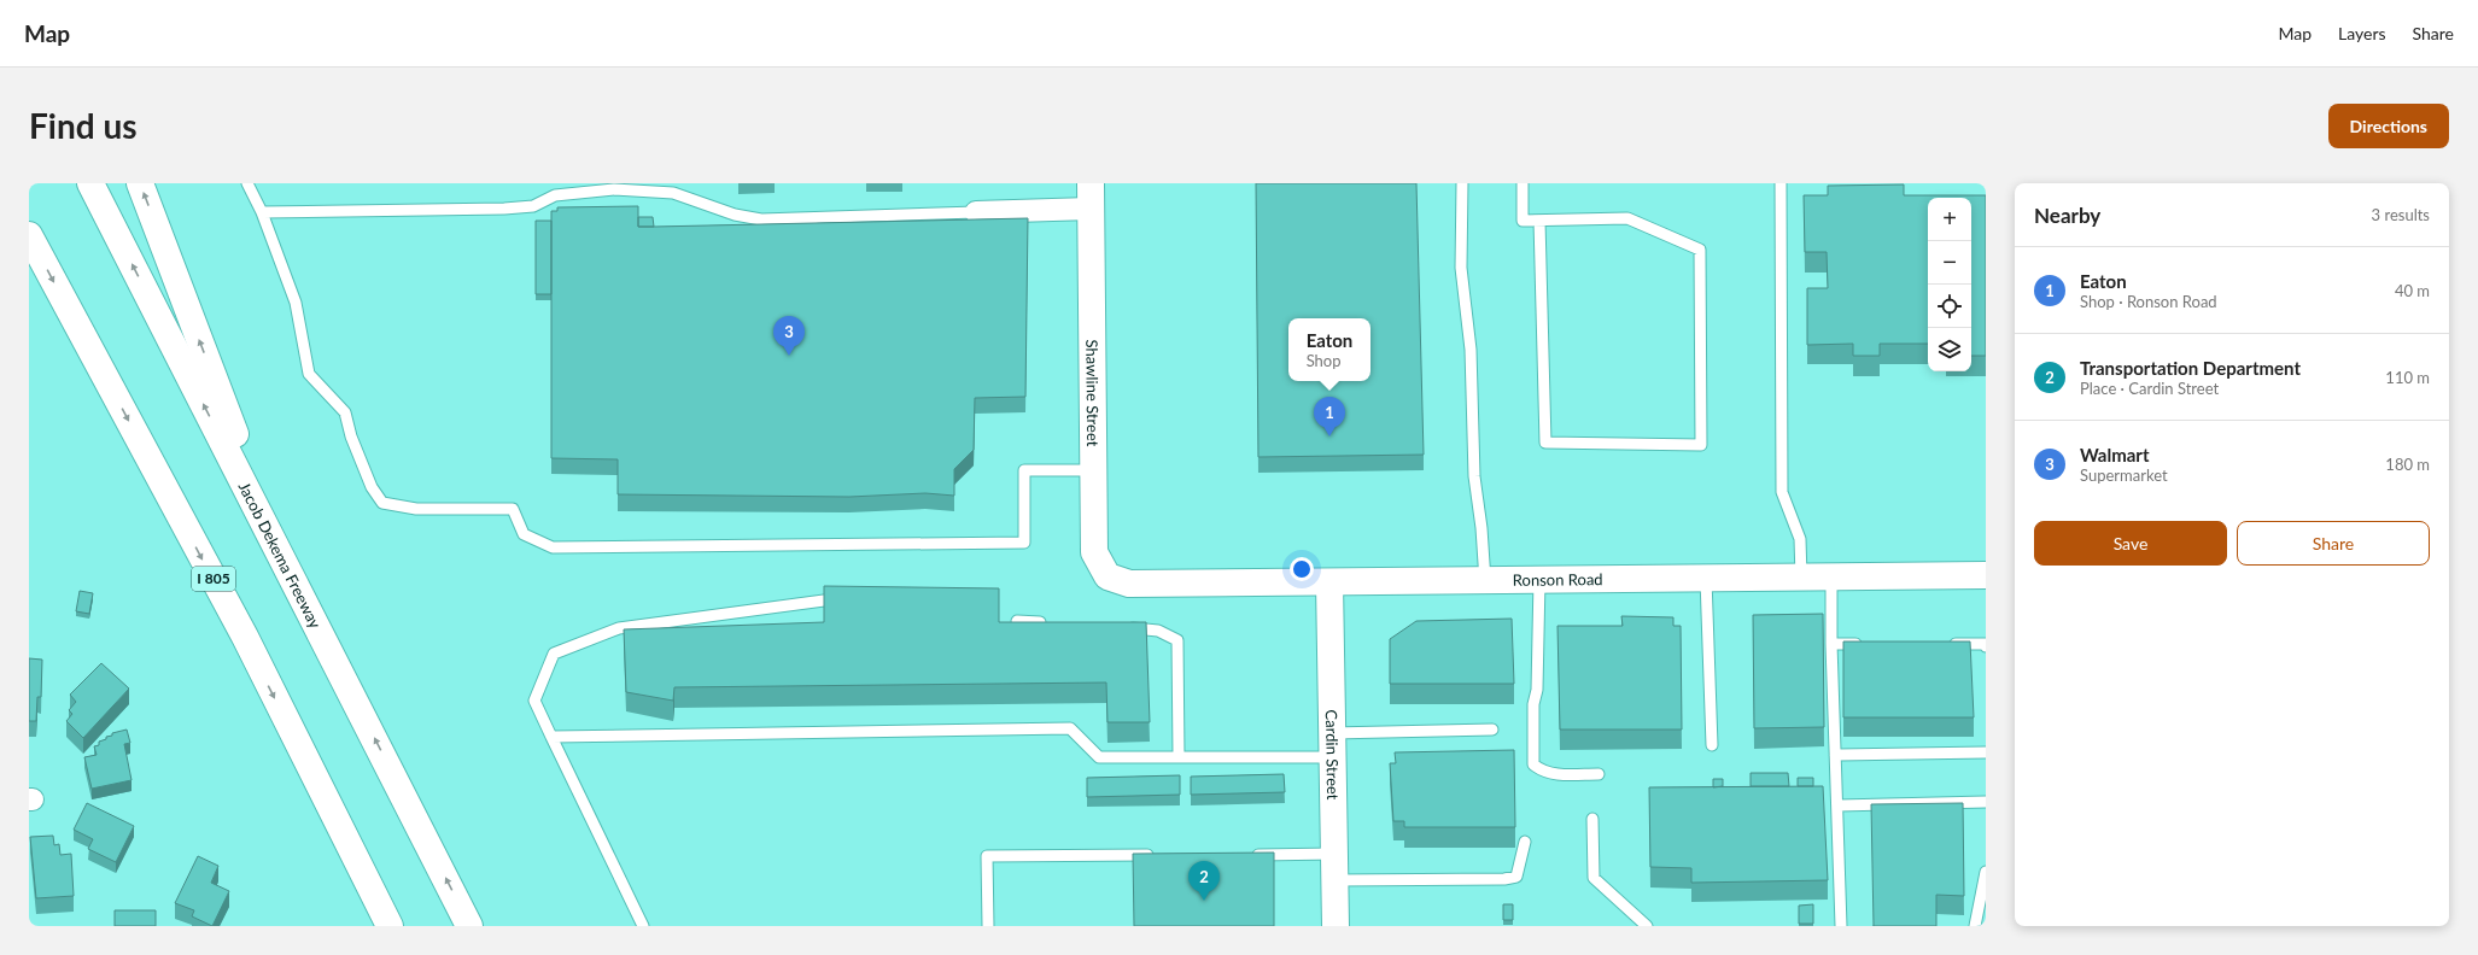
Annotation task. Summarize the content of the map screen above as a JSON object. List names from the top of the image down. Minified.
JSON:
{"streets":{"main road":["Shawline Street","Jacob Dekema Freeway","I 805","Ronson Road","Cardin Street"]},"crossings":[["Shawline Street","Ronson Road"],["Ronson Road","Cardin Street"]],"page":{"header":"Map","nav":["Map","Layers","Share"],"buttons":["Directions",["Save","Share"]],"title":"Find us","heading":["Nearby","3 results"],"map_buttons":["+","−"],"list":[{"mark":"1","name":"Eaton","note":"Shop · Ronson Road","value":"40 m"},{"mark":"2","name":"Transportation Department","note":"Place · Cardin Street","value":"110 m"},{"mark":"3","name":"Walmart","note":"Supermarket","value":"180 m"}],"pins":["3","1","2"],"popup":["Eaton","Shop"]}}
